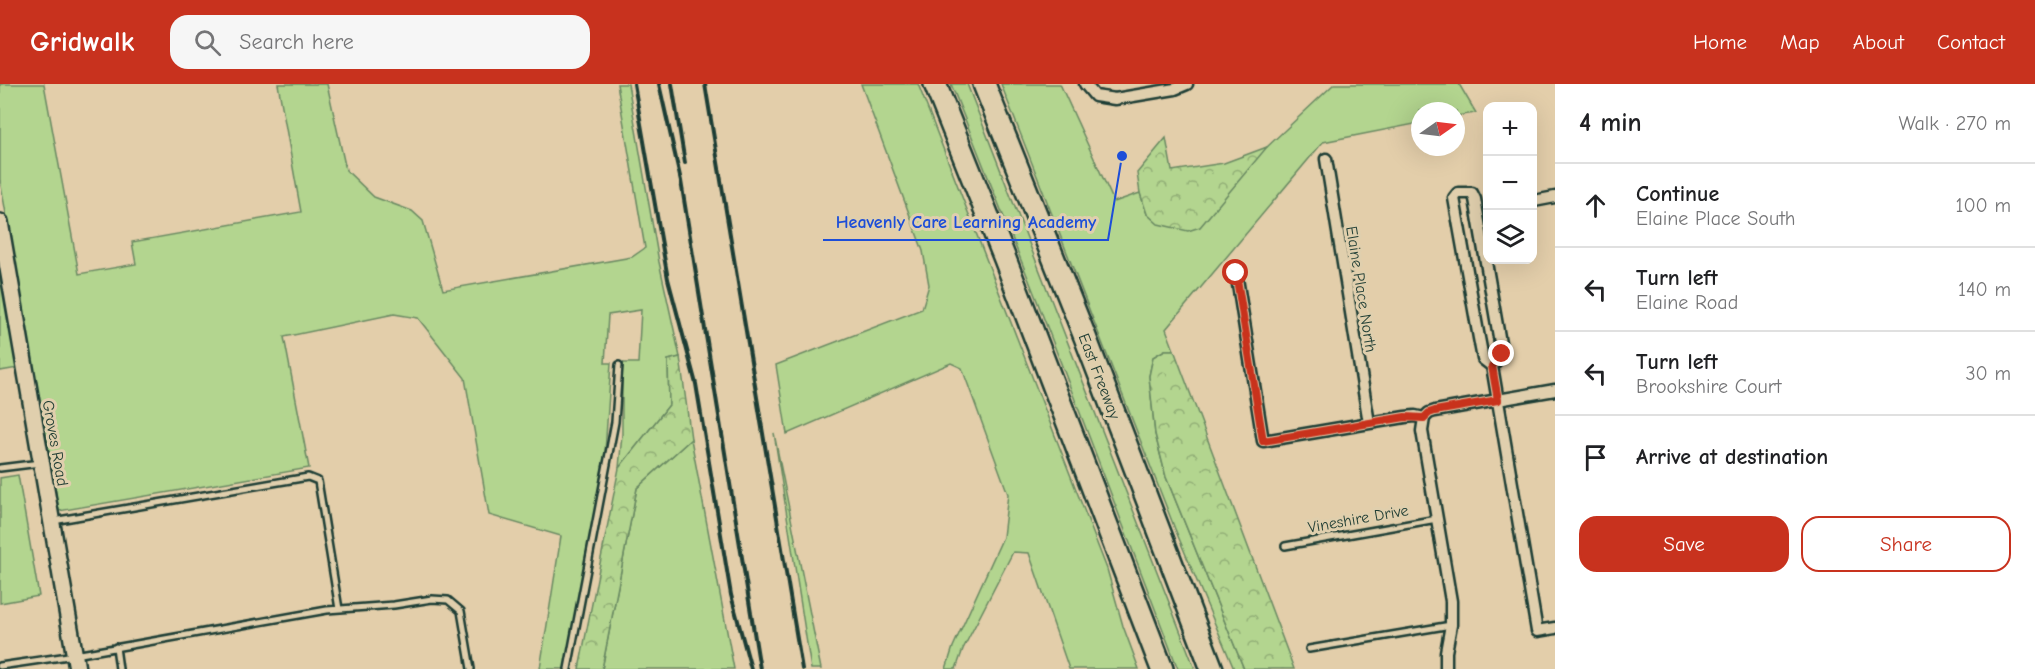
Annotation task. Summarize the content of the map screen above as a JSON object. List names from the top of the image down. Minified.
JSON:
{"streets":{"highway":["East Freeway"],"street":["Elaine Place North","Groves Road"],"lane":["Vineshire Drive"]},"places":["Heavenly Care Learning Academy"],"north":"right","page":{"header":"Gridwalk","search":"Search here","nav":["Home","Map","About","Contact"],"heading":["4 min","Walk · 270 m"],"map_buttons":["+","−"],"list":[["Continue","Elaine Place South","100 m"],["Turn left","Elaine Road","140 m"],["Turn left","Brookshire Court","30 m"],"Arrive at destination"],"buttons":["Save","Share"]}}
